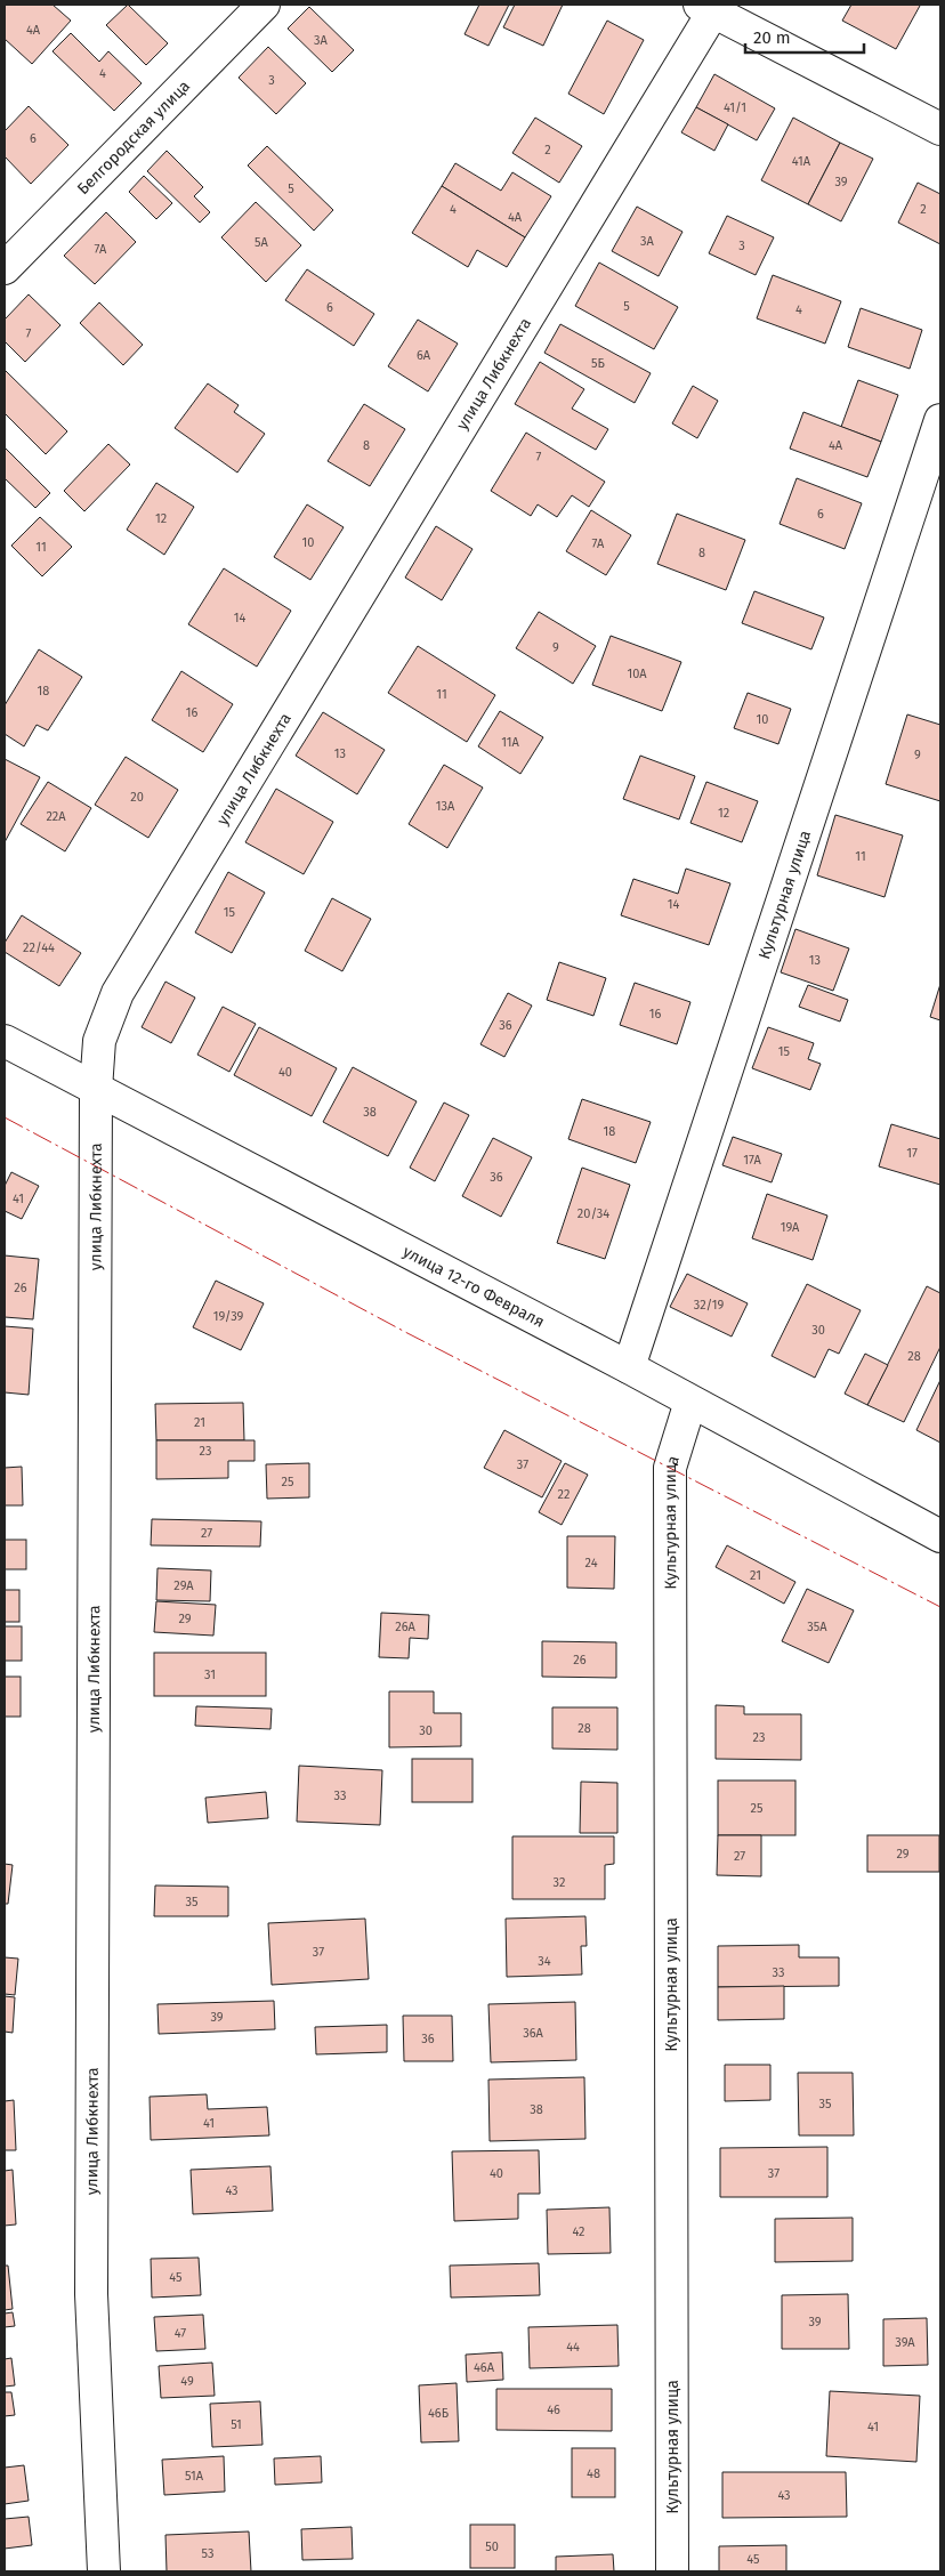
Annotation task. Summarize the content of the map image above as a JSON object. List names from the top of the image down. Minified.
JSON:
{"streets":{"street":["Белгородская улица","улица Либкнехта","Культурная улица","улица 12-го Февраля"]},"crossings":[["улица Либкнехта","улица 12-го Февраля"],["Культурная улица","улица 12-го Февраля"]],"house_numbers":["4А","3А","4","3","41/1","6","2","41А","39","5","4","2","4А","3А","5А","3","7А","5","6","4","7","6А","5Б","8","4А","7","6","12","10","7А","11","8","14","9","10А","18","11","16","10","11А","13","9","20","13А","12","22А","11","14","15","22/44","13","16","36","15","40","38","18","17","17А","36","41","20/34","19А","26","32/19","19/39","30","28","21","23","37","25","22","27","24","21","29А","29","26А","35А","26","31","28","30","23","33","25","29","27","32","35","37","34","33","39","36А","36","35","38","41","40","37","43","42","45","39","47","39А","44","46А","49","46","46Б","51","41","48","51А","43","50","53","45"],"scale_bar":"20 m"}
